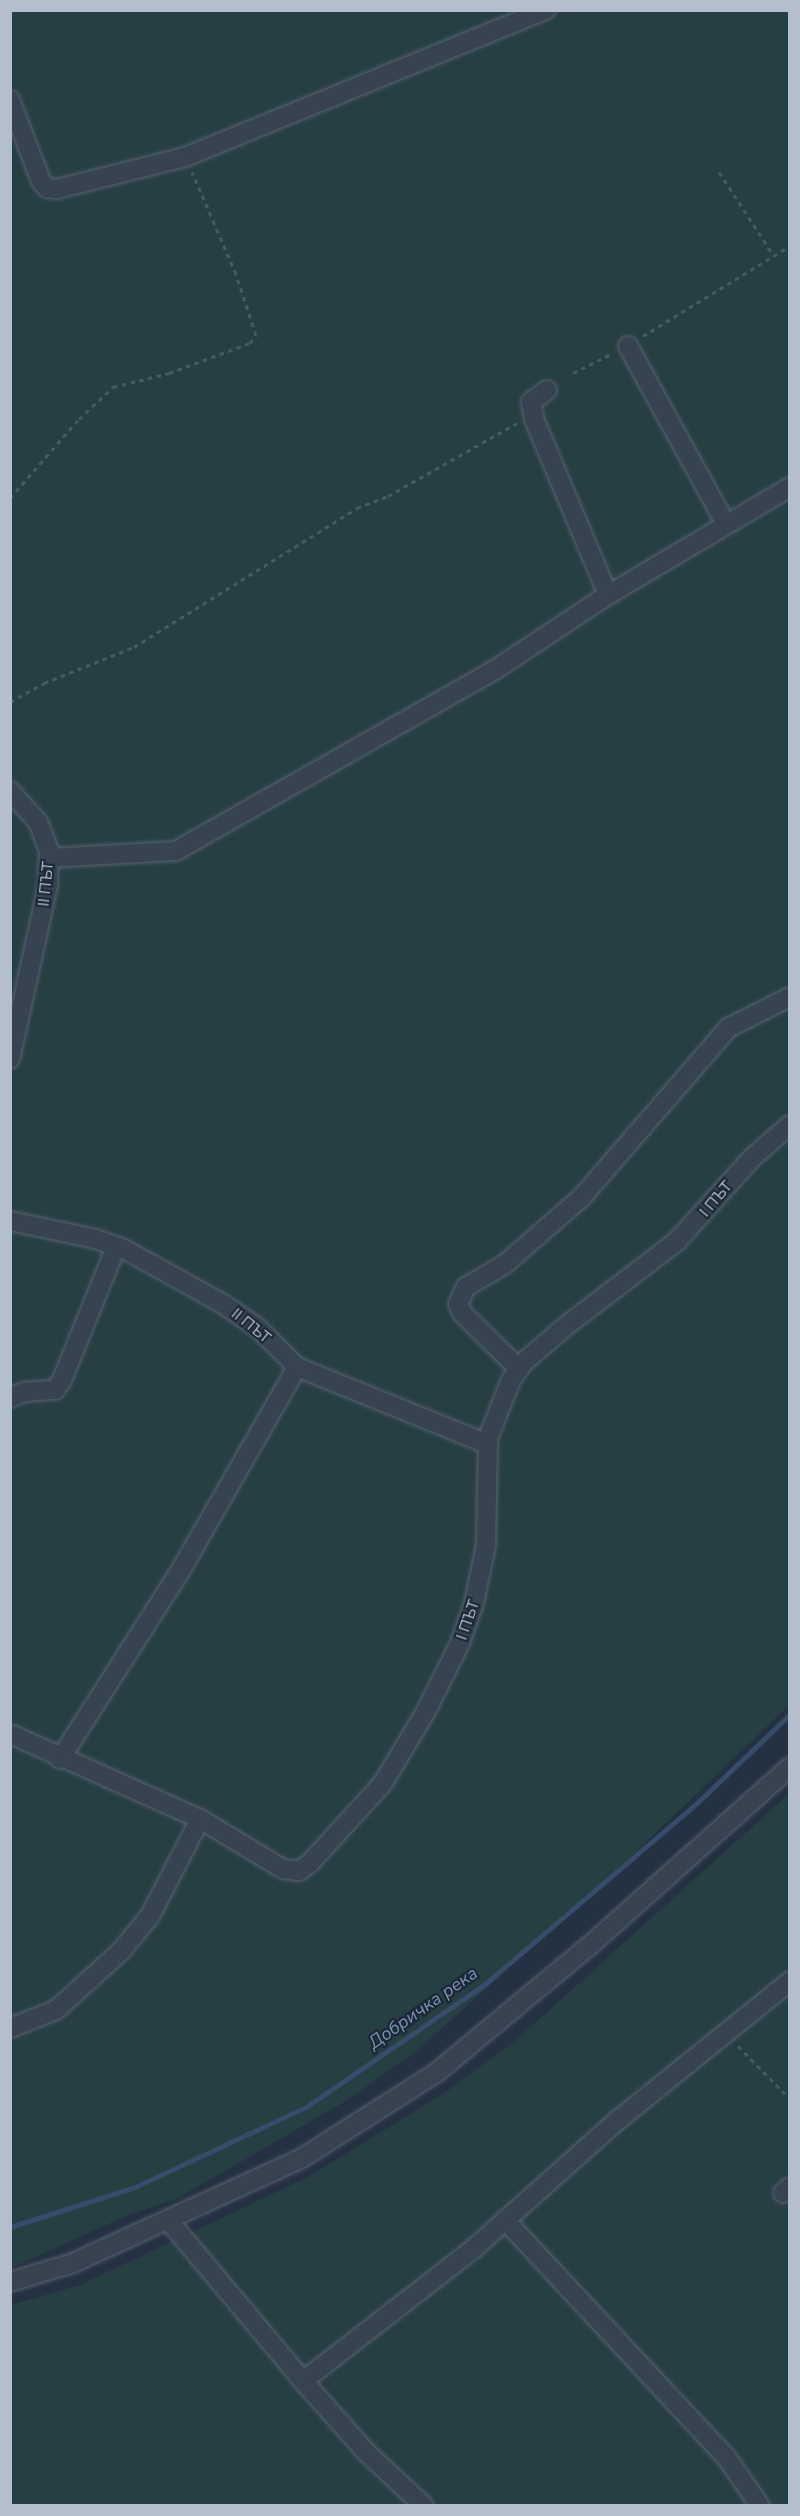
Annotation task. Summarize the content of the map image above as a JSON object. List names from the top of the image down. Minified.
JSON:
{"streets":{"street":["ІІ ПЪТ","І ПЪТ"]},"crossings":[["ІІ ПЪТ","І ПЪТ"]],"water":["Добричка река"]}
